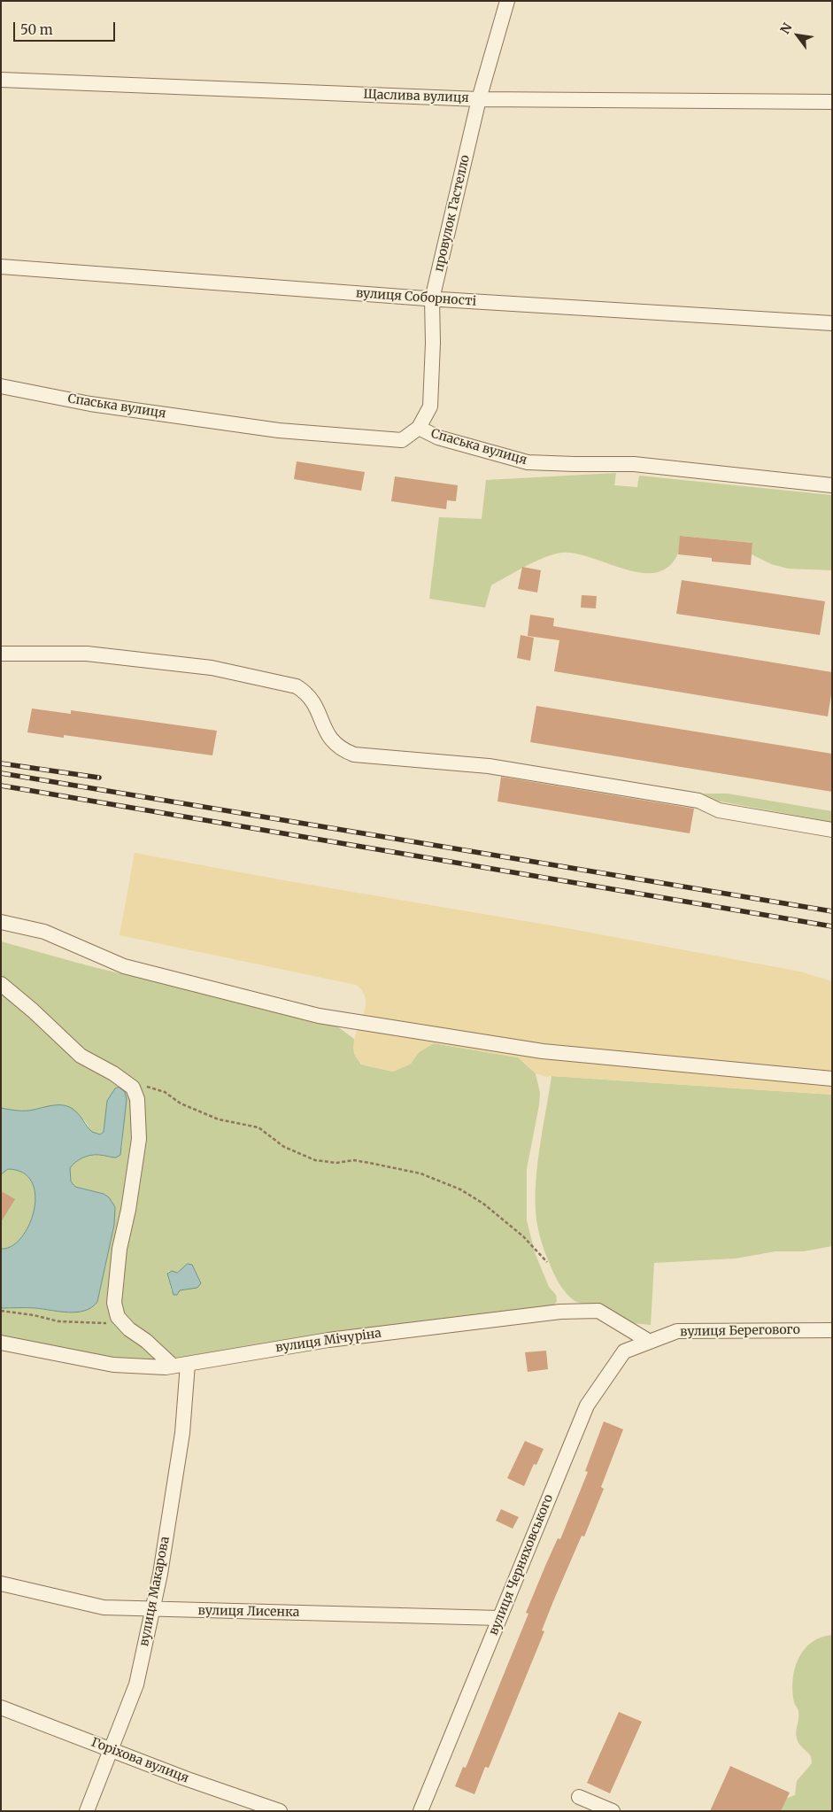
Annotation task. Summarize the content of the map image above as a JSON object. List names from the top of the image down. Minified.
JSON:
{"streets":{"street":["Щаслива вулиця","провулок Гастелло","вулиця Соборності","Спаська вулиця","вулиця Берегового","вулиця Мічуріна","вулиця Черняховського","вулиця Макарова","вулиця Лисенка","Горіхова вулиця"]},"crossings":[["Щаслива вулиця","провулок Гастелло"],["провулок Гастелло","вулиця Соборності"],["провулок Гастелло","Спаська вулиця"],["вулиця Берегового","вулиця Мічуріна"],["вулиця Берегового","вулиця Черняховського"],["вулиця Мічуріна","вулиця Черняховського"],["вулиця Мічуріна","вулиця Макарова"],["вулиця Черняховського","вулиця Лисенка"],["вулиця Макарова","вулиця Лисенка"],["вулиця Макарова","Горіхова вулиця"]],"scale_bar":"50 m","north":"top left"}
